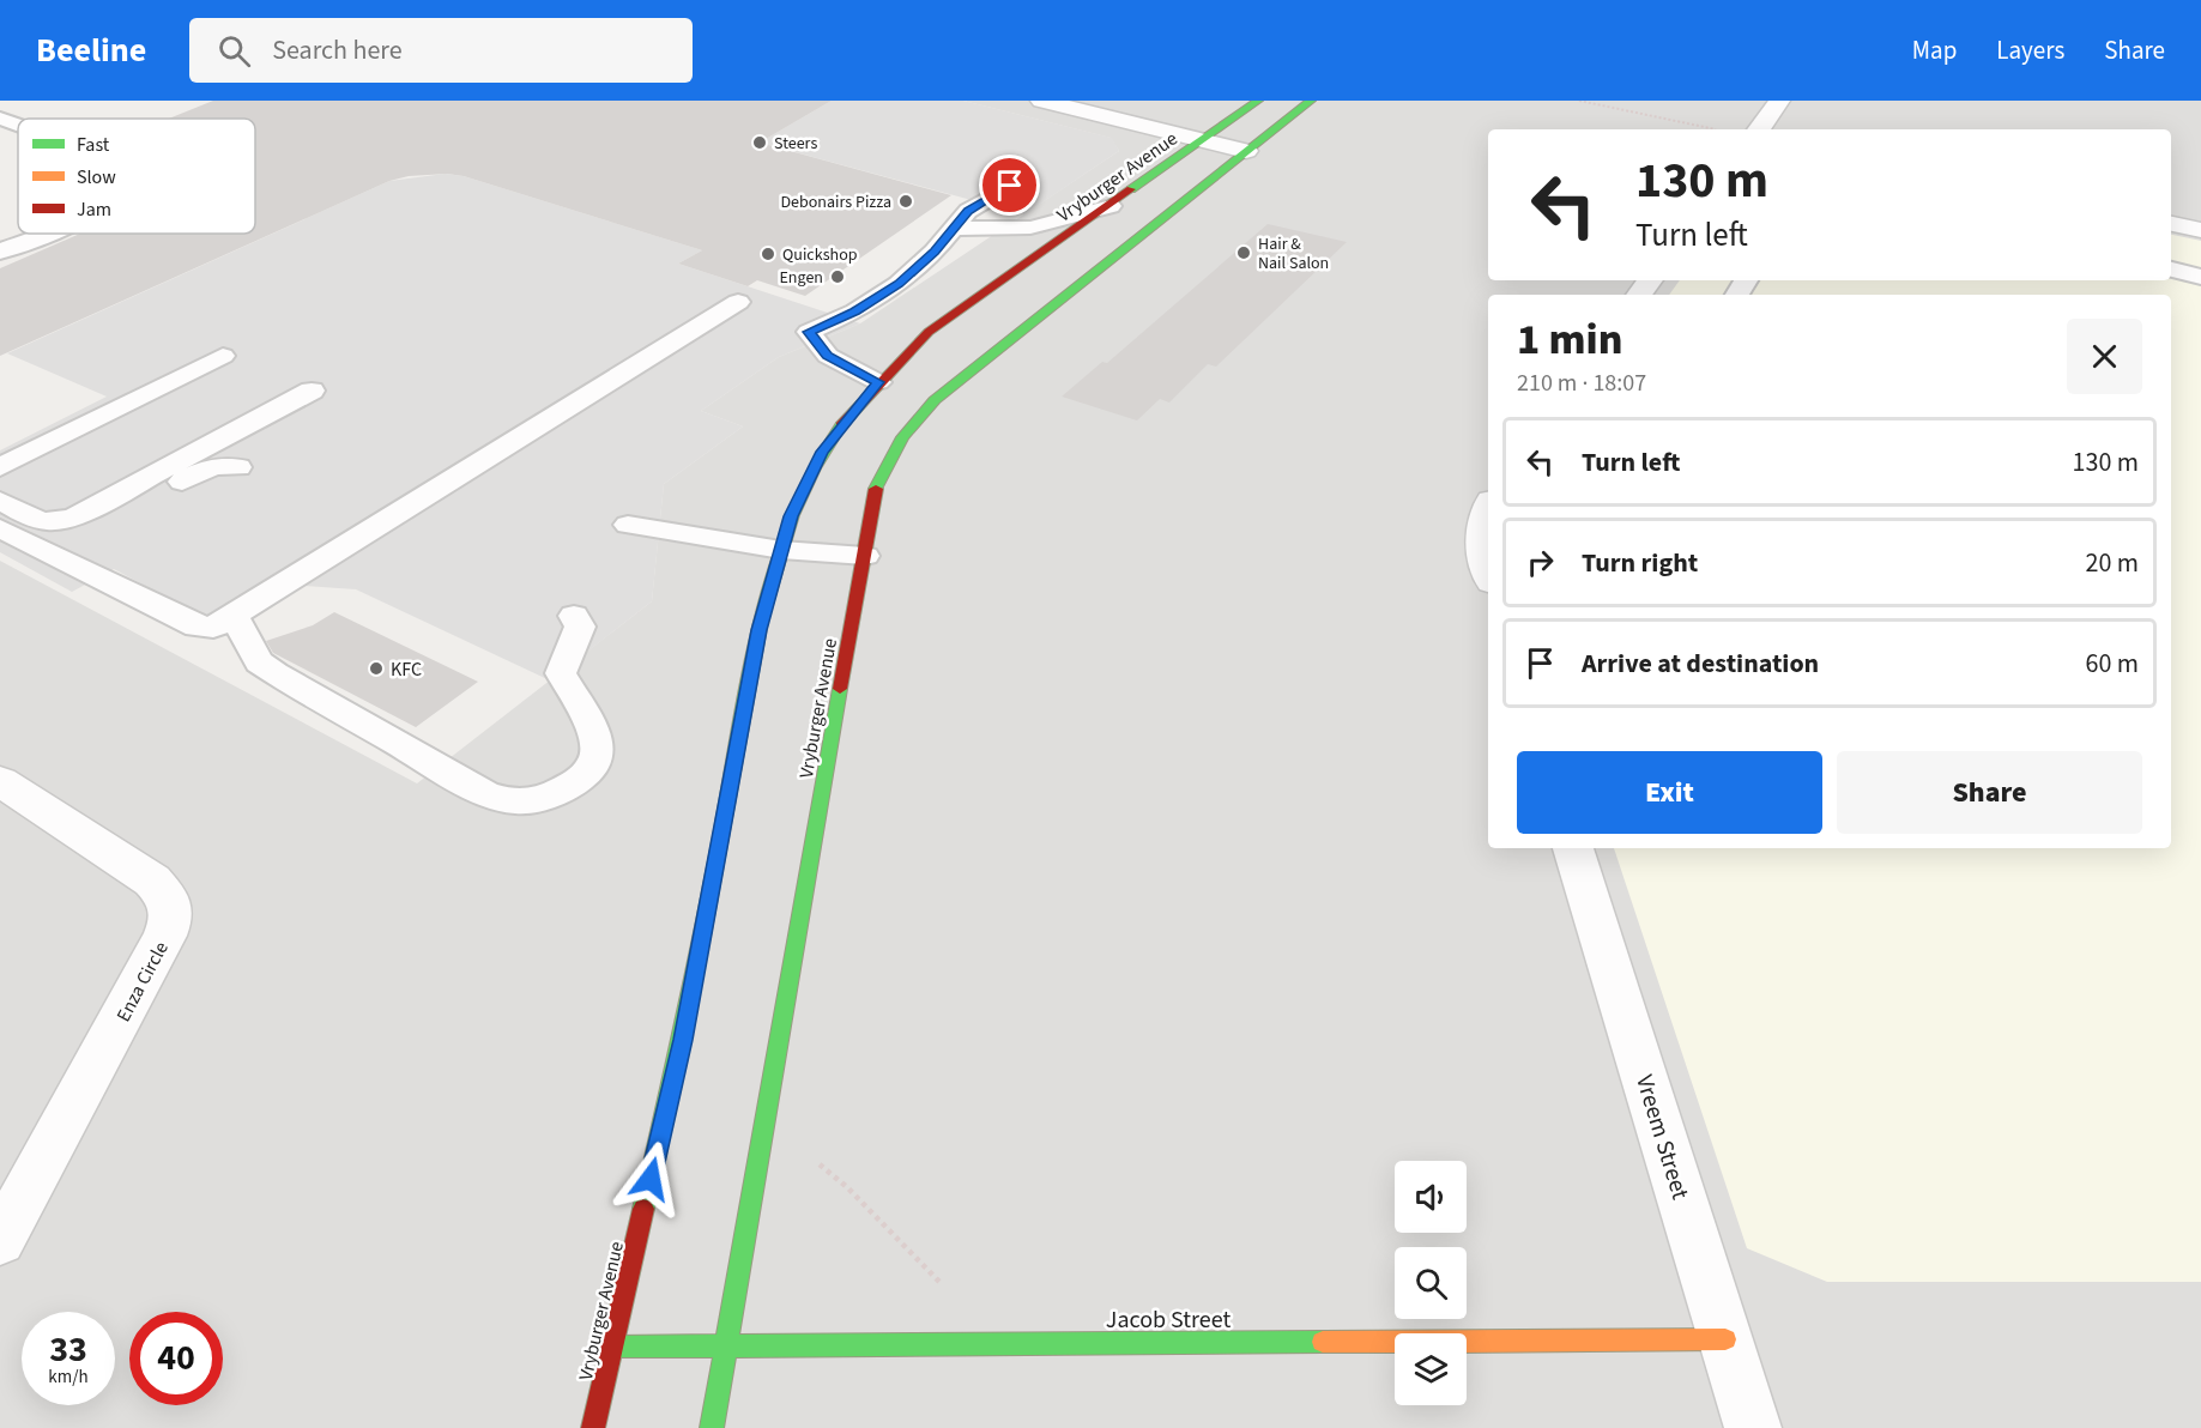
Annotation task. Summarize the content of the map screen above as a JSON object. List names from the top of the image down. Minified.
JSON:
{"streets":{"street":["Vryburger Avenue","Enza Circle","Vreem Street","Jacob Street"]},"crossings":[["Vryburger Avenue","Jacob Street"],["Vreem Street","Jacob Street"]],"places":["Steers","Debonairs Pizza","Hair & Nail Salon","Quickshop","Engen","KFC"],"legend":["Fast","Slow","Jam"],"page":{"header":"Beeline","search":"Search here","nav":["Map","Layers","Share"],"turn":["130 m","Turn left"],"heading":["1 min","210 m · 18:07"],"list":[{"name":"Turn left","value":"130 m"},{"name":"Turn right","value":"20 m"},{"name":"Arrive at destination","value":"60 m"}],"buttons":["Exit","Share"],"speed":"33 km/h","limit":"40"}}
